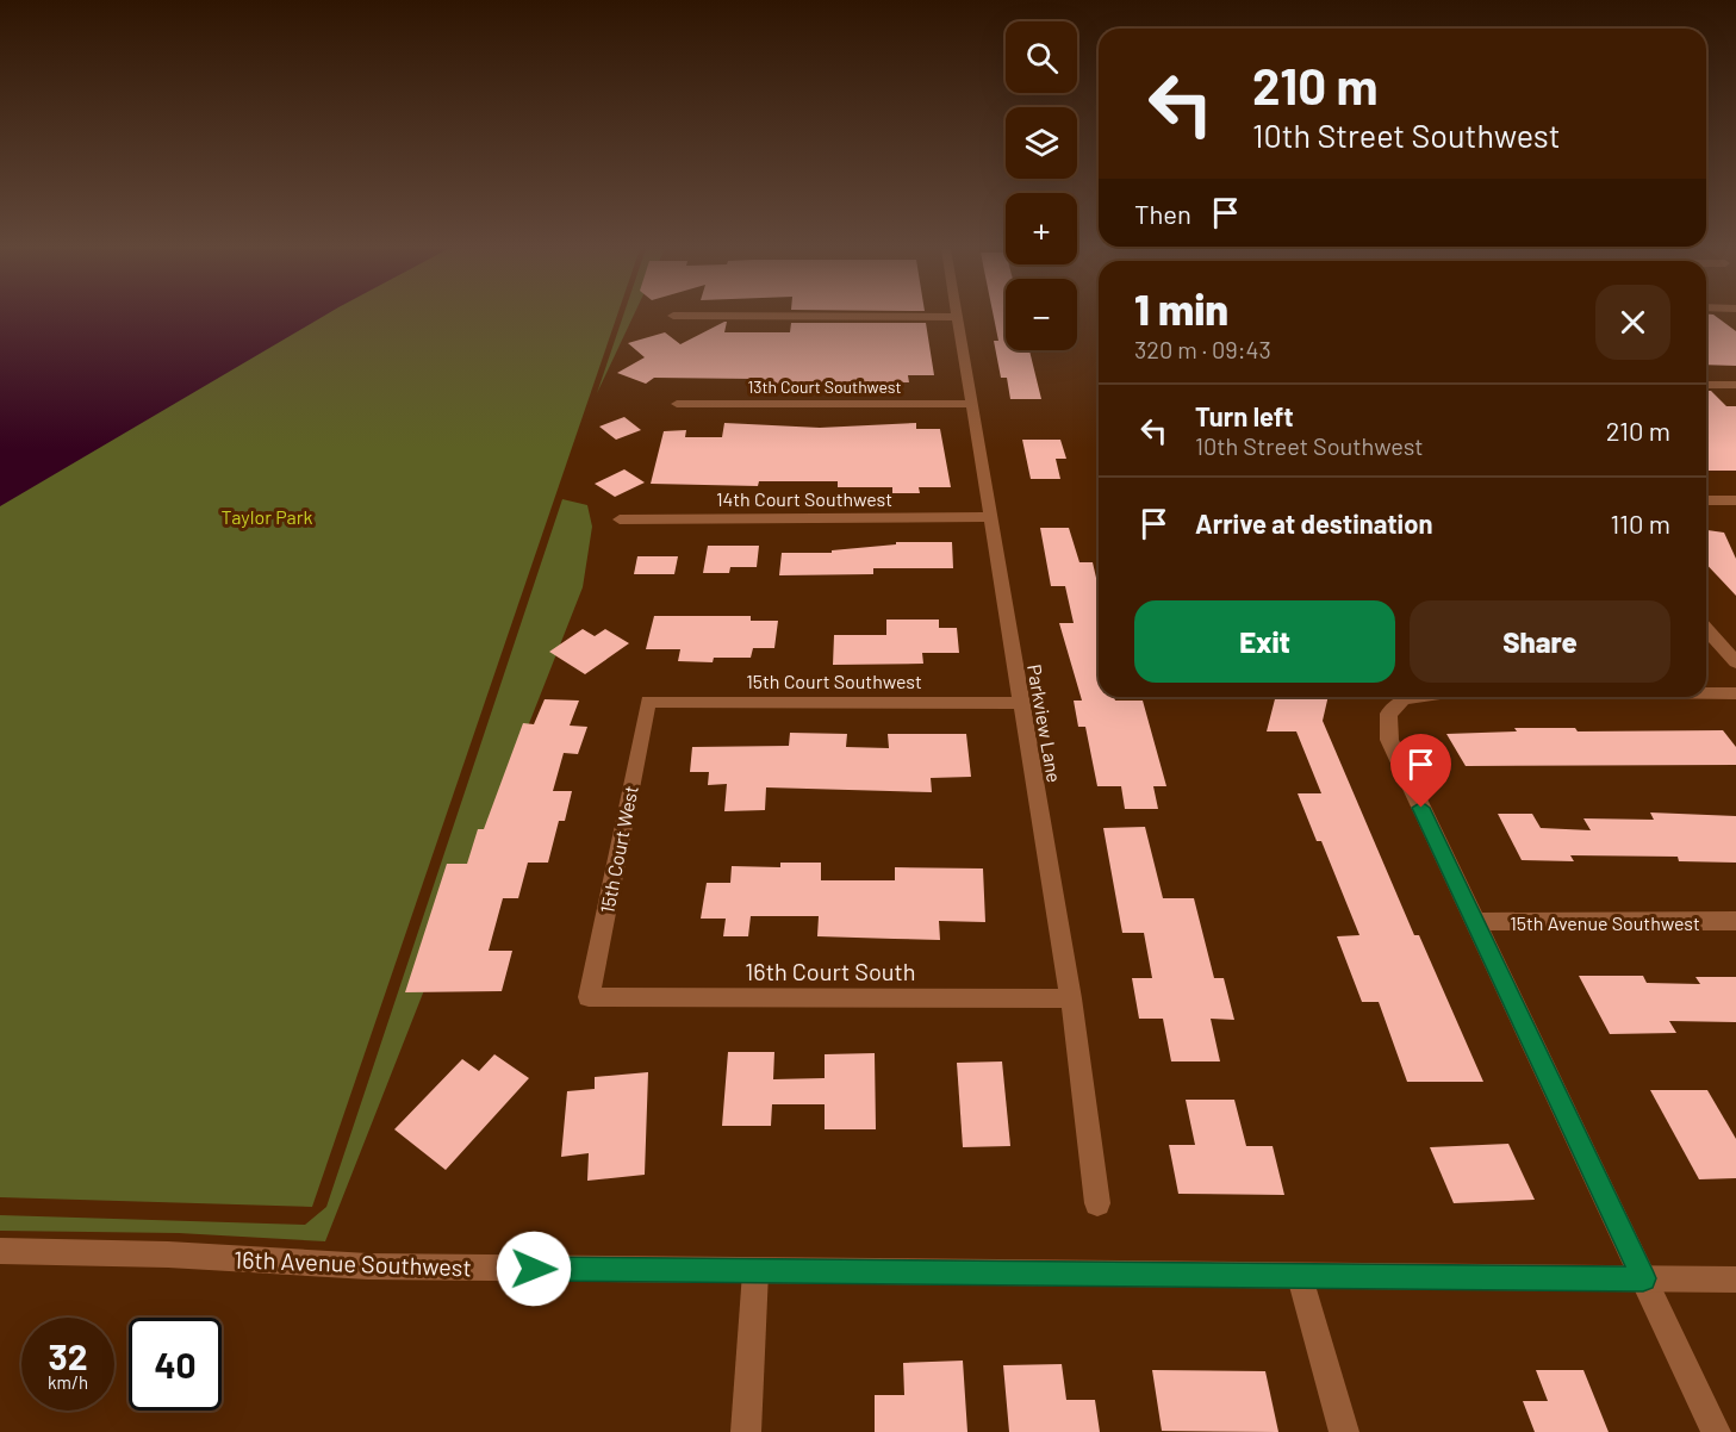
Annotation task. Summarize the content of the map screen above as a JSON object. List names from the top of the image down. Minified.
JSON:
{"streets":{"street":["13th Court Southwest","14th Court Southwest","15th Court Southwest","Parkview Lane","15th Court West","15th Avenue Southwest","16th Court South","16th Avenue Southwest"]},"crossings":[["13th Court Southwest","Parkview Lane"],["14th Court Southwest","Parkview Lane"],["15th Court Southwest","Parkview Lane"],["15th Court Southwest","15th Court West"],["Parkview Lane","16th Court South"],["15th Court West","16th Court South"]],"parks":["Taylor Park"],"page":{"map_buttons":["+","−"],"turn":["210 m","10th Street Southwest"],"then":"Then","heading":["1 min","320 m · 09:43"],"list":[{"name":"Turn left","note":"10th Street Southwest","value":"210 m"},{"name":"Arrive at destination","value":"110 m"}],"buttons":["Exit","Share"],"speed":"32 km/h","limit":"40"}}
